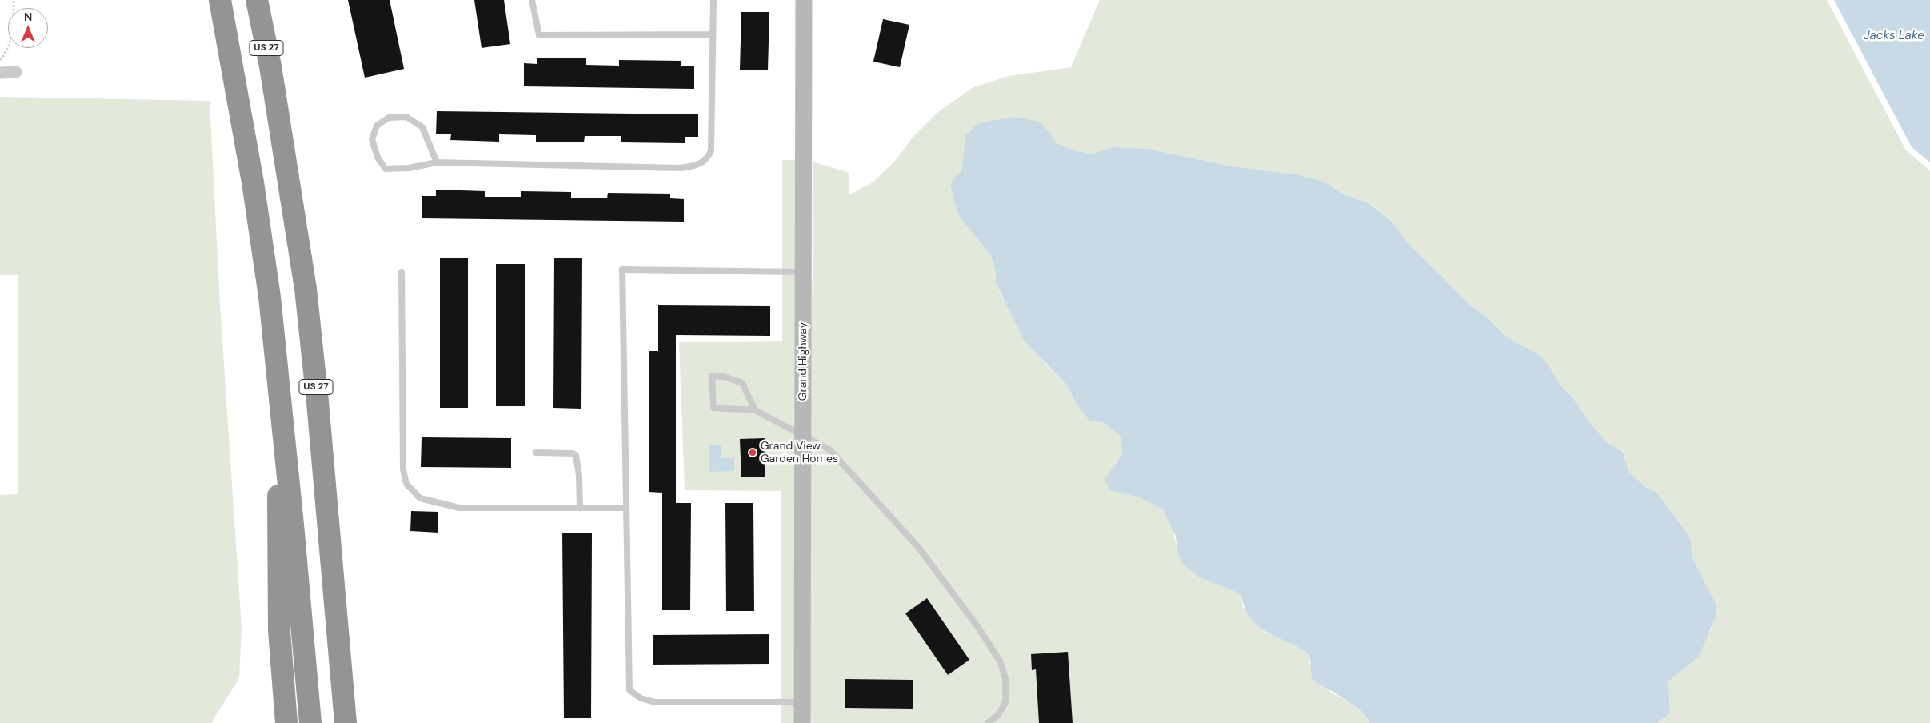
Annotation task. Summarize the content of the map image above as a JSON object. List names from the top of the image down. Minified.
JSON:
{"streets":{"highway":["US 27"],"street":["Grand Highway"]},"water":["Jacks Lake"],"places":["Grand View Garden Homes"],"north":"top"}
